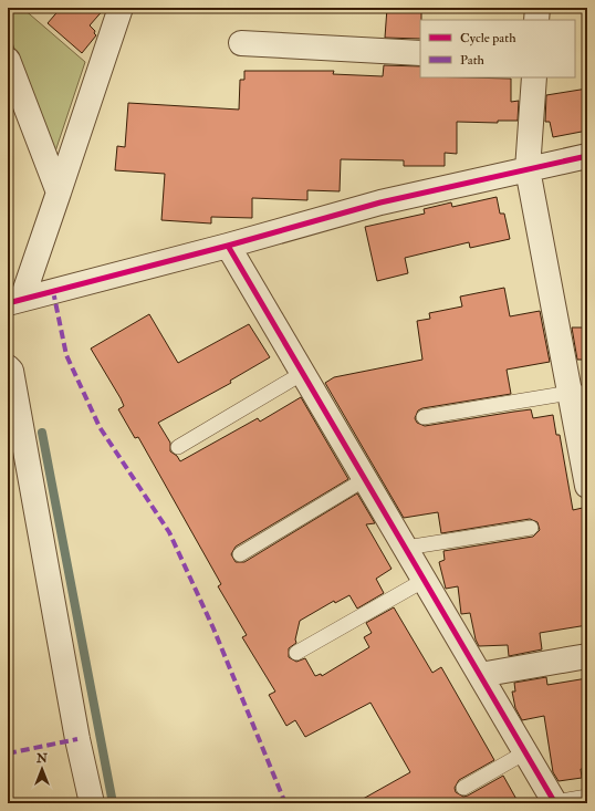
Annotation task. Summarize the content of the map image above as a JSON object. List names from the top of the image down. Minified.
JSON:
{"legend":["Cycle path","Path"],"north":"top"}
